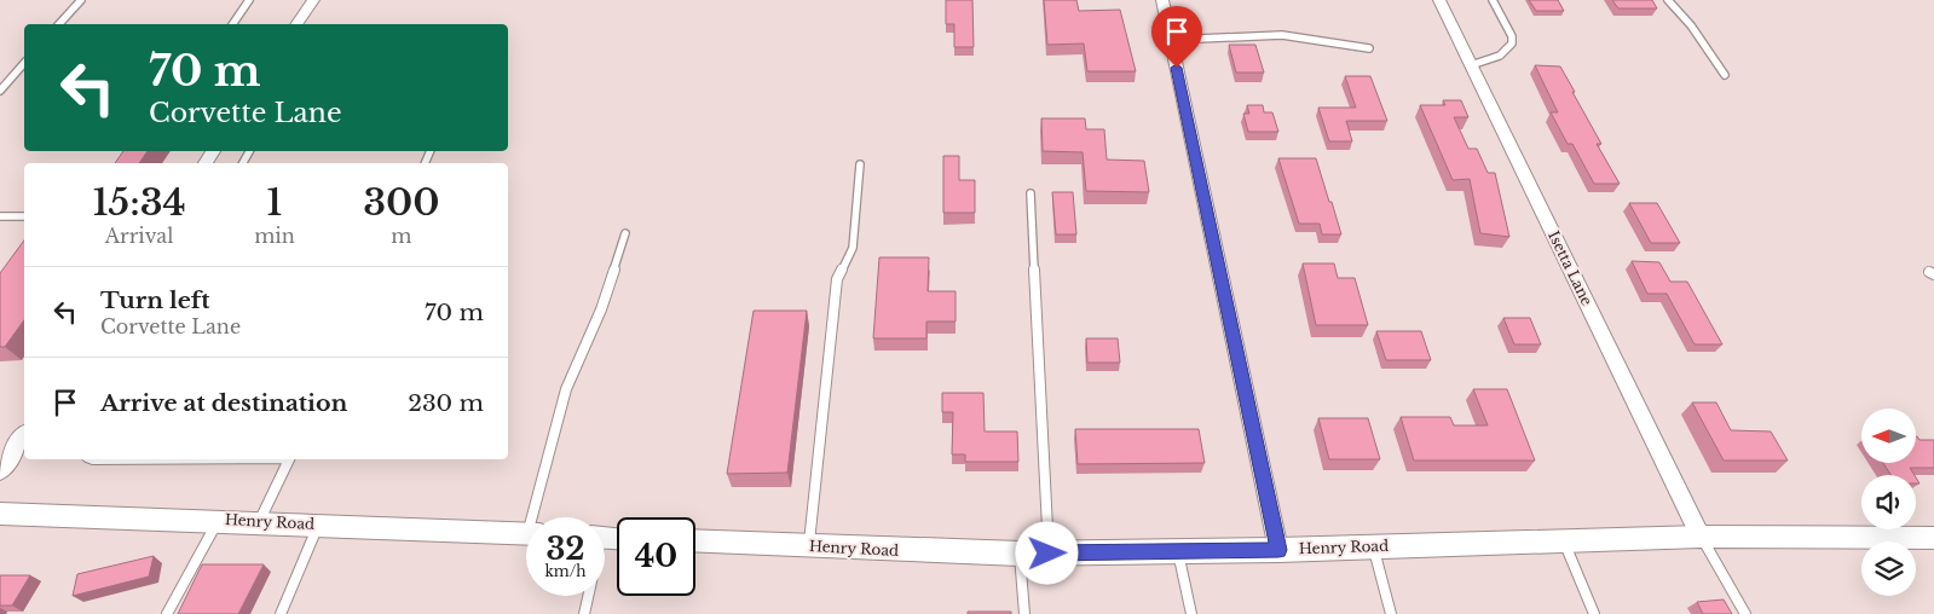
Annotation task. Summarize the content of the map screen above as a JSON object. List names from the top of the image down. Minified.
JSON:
{"streets":{"street":["Isetta Lane","Henry Road"]},"crossings":[["Isetta Lane","Henry Road"]],"north":"left","page":{"turn":["70 m","Corvette Lane"],"eta":["15:34","Arrival","1","min","300","m"],"list":[{"name":"Turn left","note":"Corvette Lane","value":"70 m"},{"name":"Arrive at destination","value":"230 m"}],"speed":"32 km/h","limit":"40"}}
